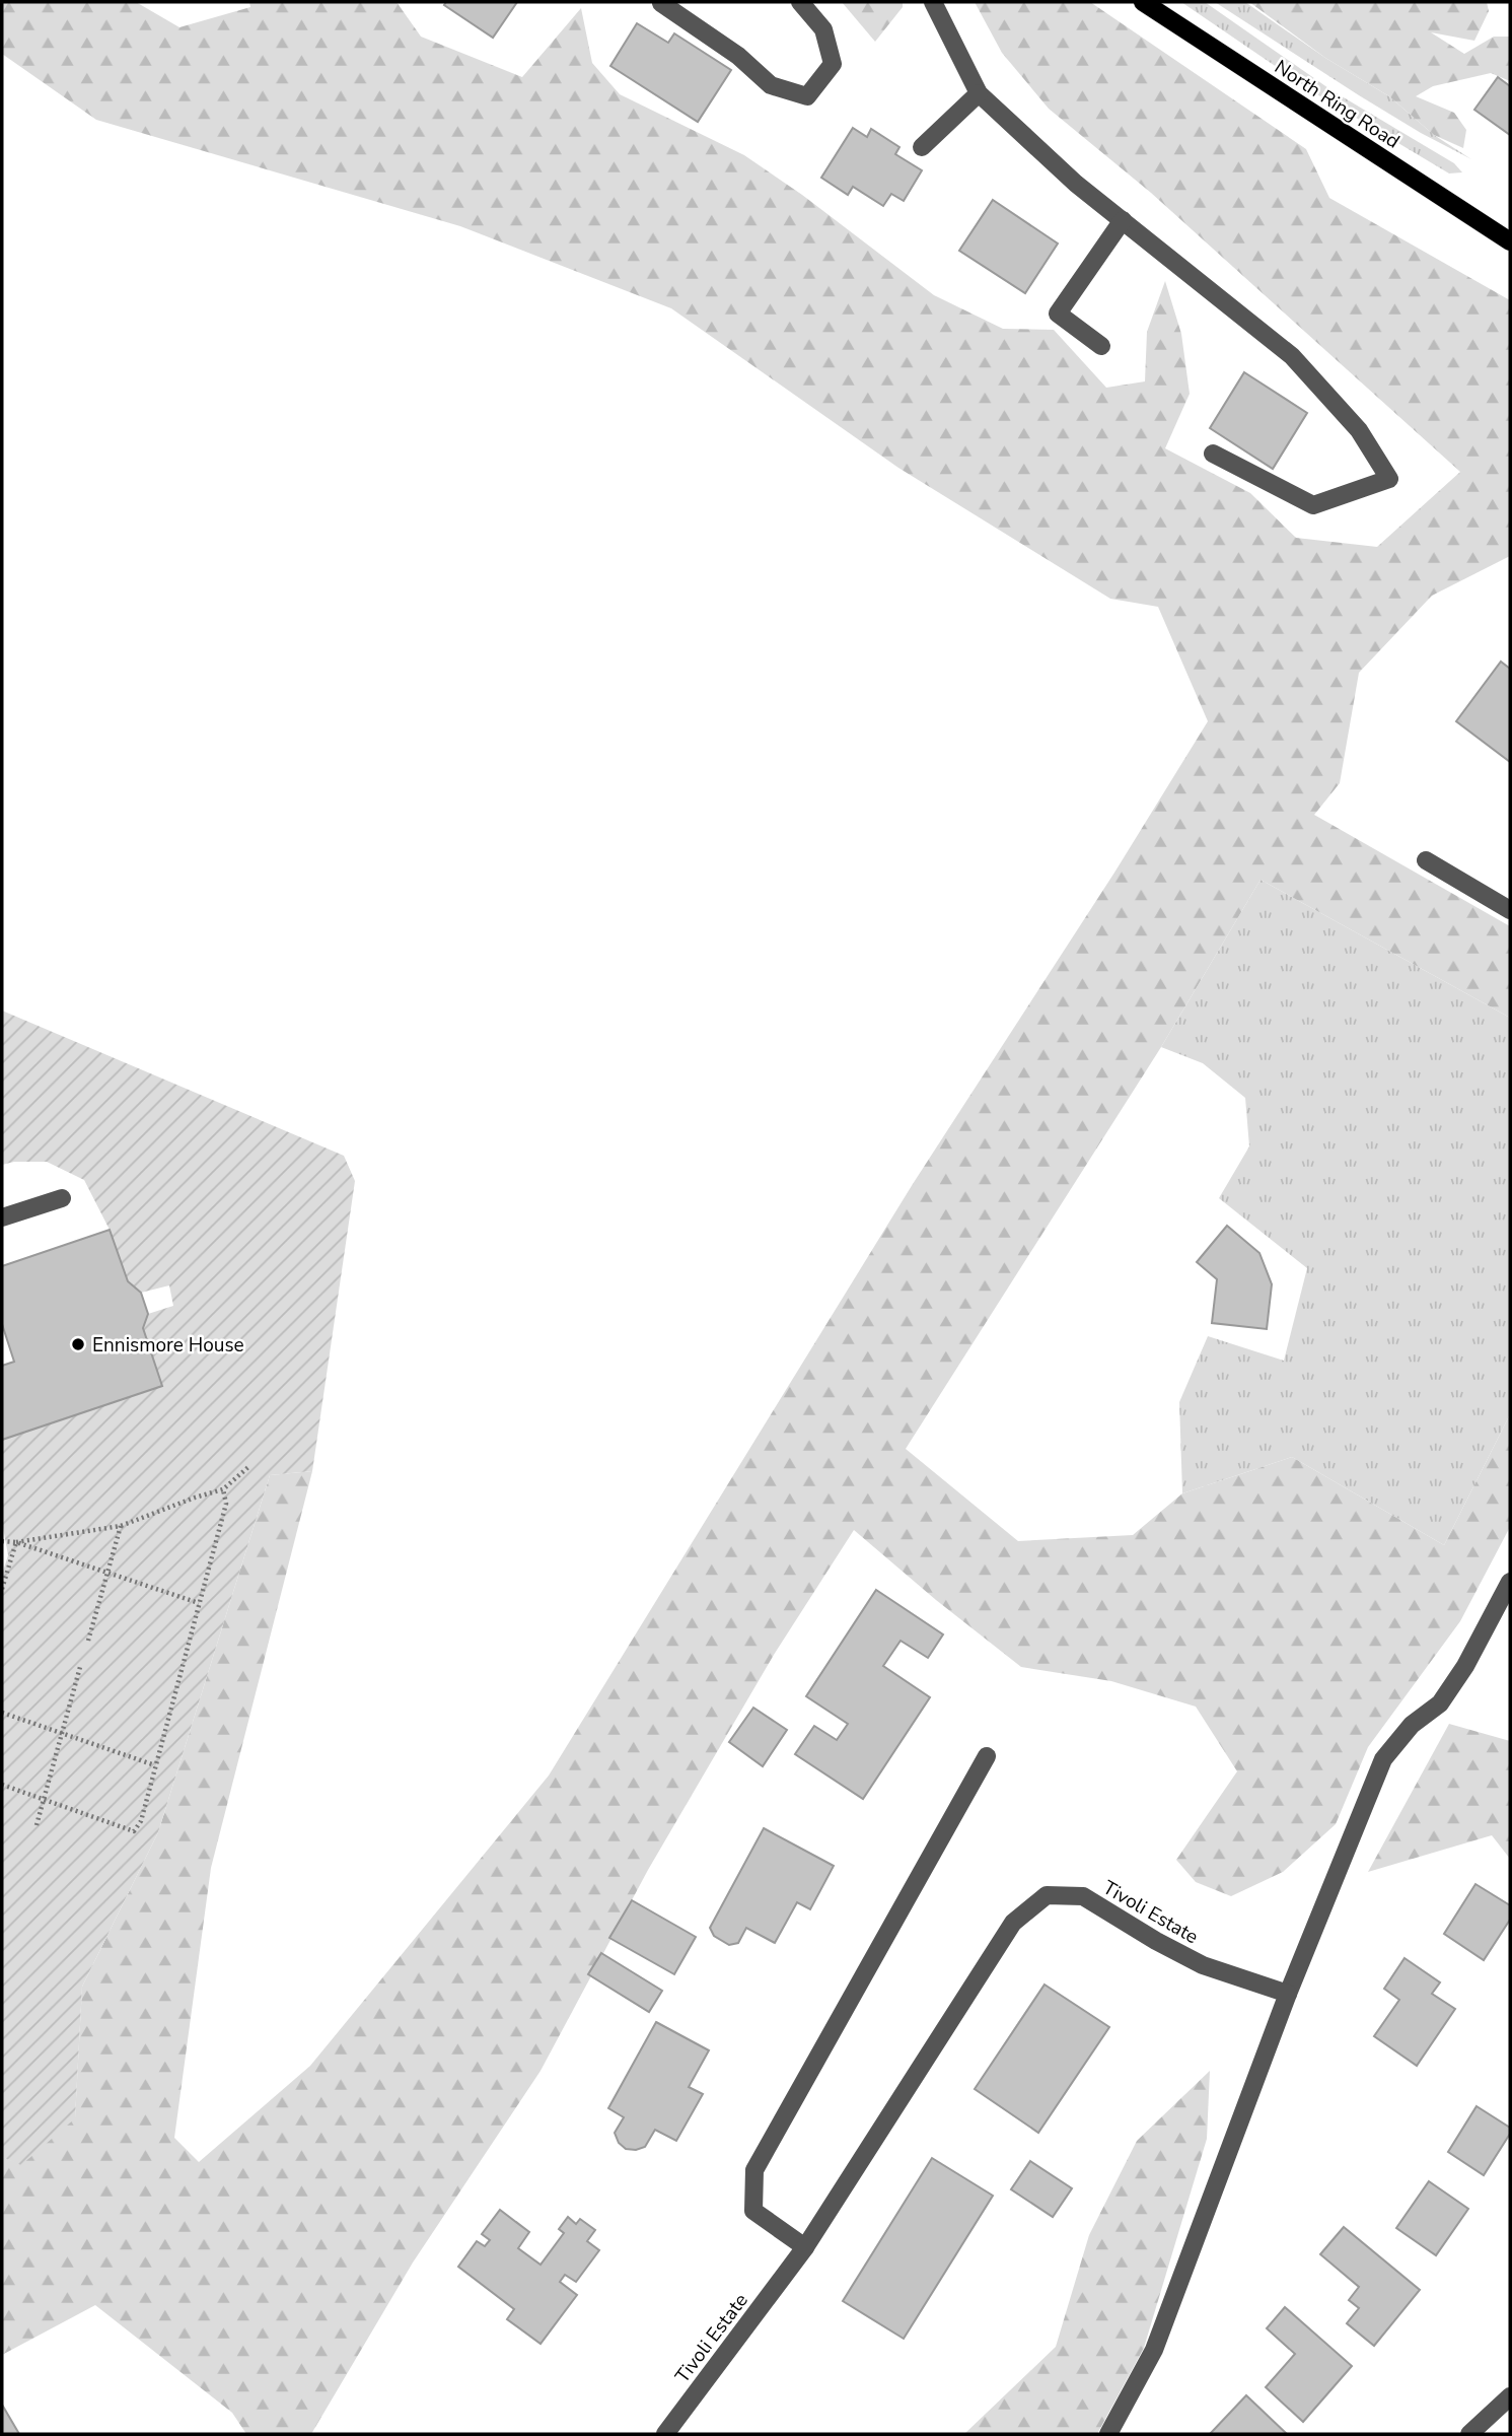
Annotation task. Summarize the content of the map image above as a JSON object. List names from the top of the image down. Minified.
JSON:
{"streets":{"main road":["North Ring Road"],"street":["Tivoli Estate"]},"places":["Ennismore House"]}
